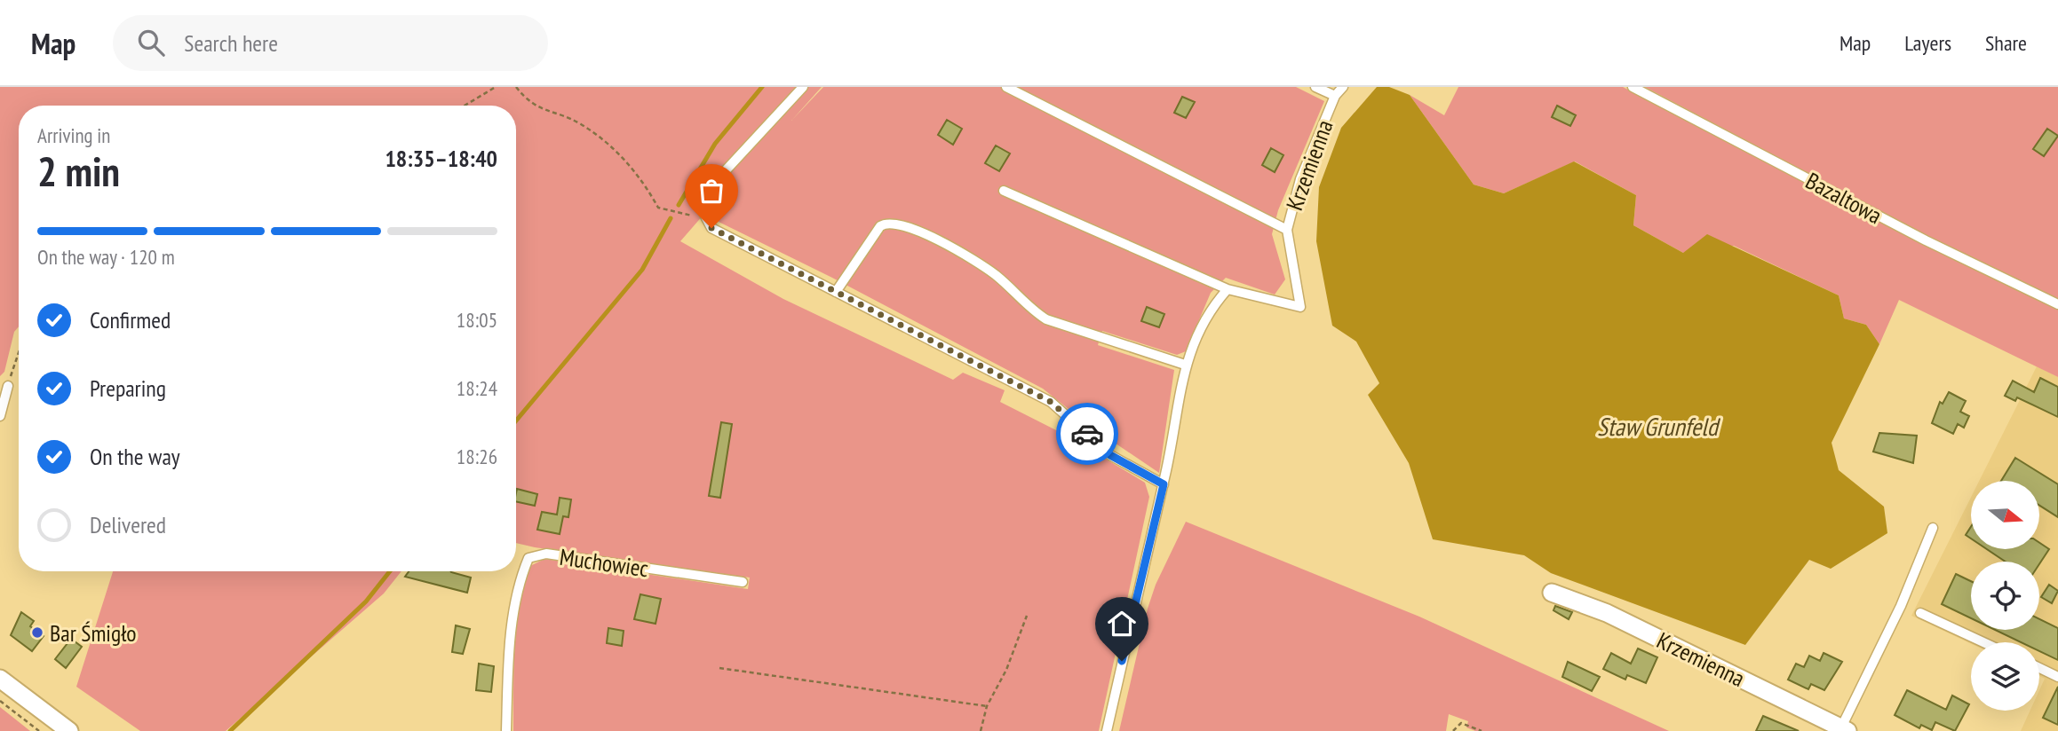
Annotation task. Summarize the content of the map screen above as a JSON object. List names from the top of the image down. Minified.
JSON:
{"streets":{"street":["Krzemienna"],"lane":["Bazaltowa","Muchowiec"]},"water":["Staw Grunfeld"],"places":["Bar Śmigło"],"north":"right","page":{"header":"Map","search":"Search here","nav":["Map","Layers","Share"],"heading":["2 min","Arriving in","18:35–18:40"],"bar":"On the way · 120 m","list":[["Confirmed","18:05"],["Preparing","18:24"],["On the way","18:26"],"Delivered"]}}
